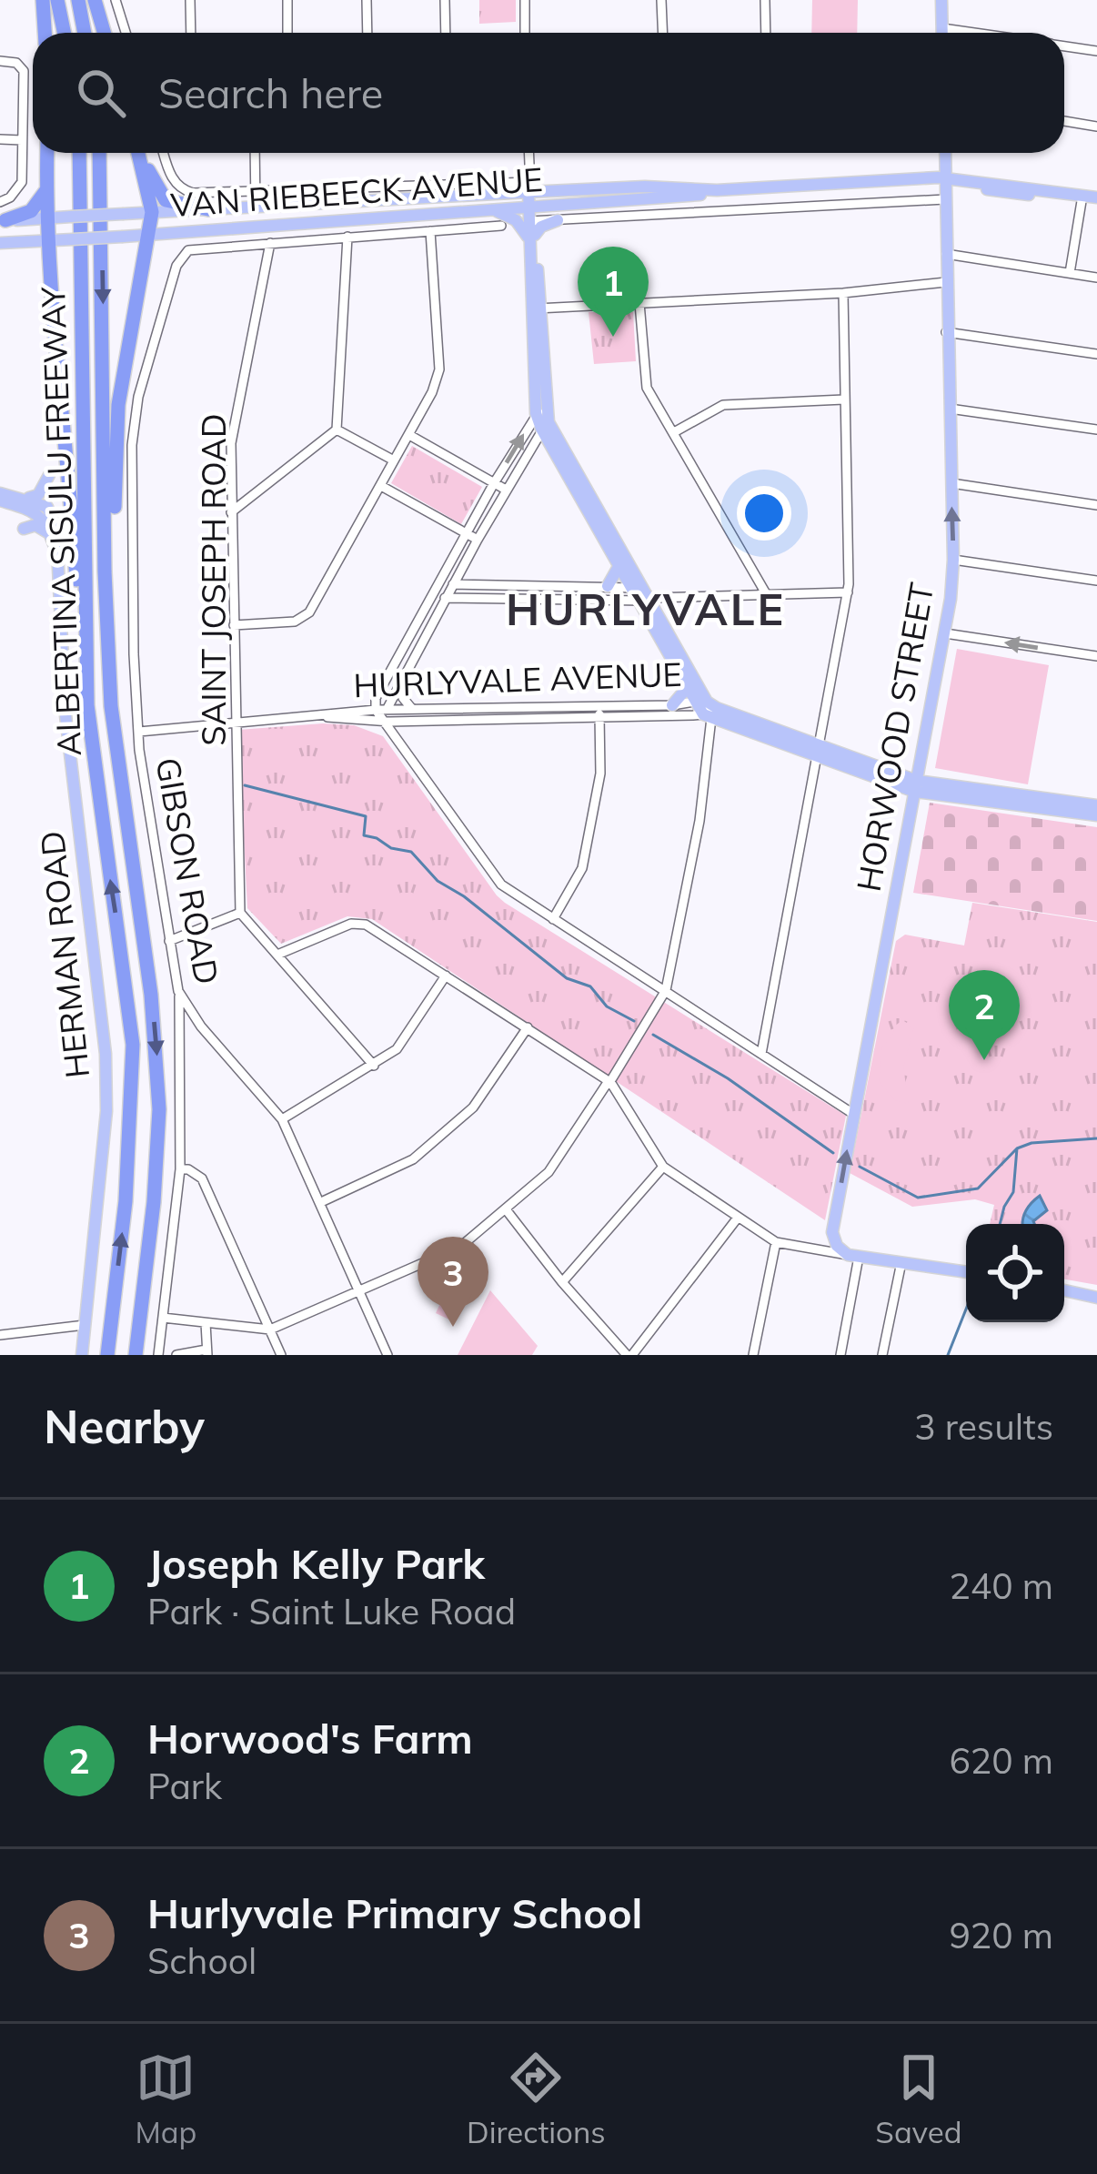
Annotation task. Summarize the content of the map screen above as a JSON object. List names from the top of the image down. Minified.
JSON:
{"streets":{"highway":["ALBERTINA SISULU FREEWAY"],"main road":["VAN RIEBEECK AVENUE","HURLYVALE AVENUE","HORWOOD STREET","HERMAN ROAD"],"street":["SAINT JOSEPH ROAD","GIBSON ROAD"]},"crossings":[["VAN RIEBEECK AVENUE","HORWOOD STREET"],["SAINT JOSEPH ROAD","HURLYVALE AVENUE"],["SAINT JOSEPH ROAD","GIBSON ROAD"],["HURLYVALE AVENUE","HORWOOD STREET"],["HURLYVALE AVENUE","GIBSON ROAD"]],"districts":["HURLYVALE"],"page":{"search":"Search here","pins":["1","2","3"],"heading":["Nearby","3 results"],"list":[{"mark":"1","name":"Joseph Kelly Park","note":"Park · Saint Luke Road","value":"240 m"},{"mark":"2","name":"Horwood's Farm","note":"Park","value":"620 m"},{"mark":"3","name":"Hurlyvale Primary School","note":"School","value":"920 m"}],"nav":["Map","Directions","Saved"]}}
